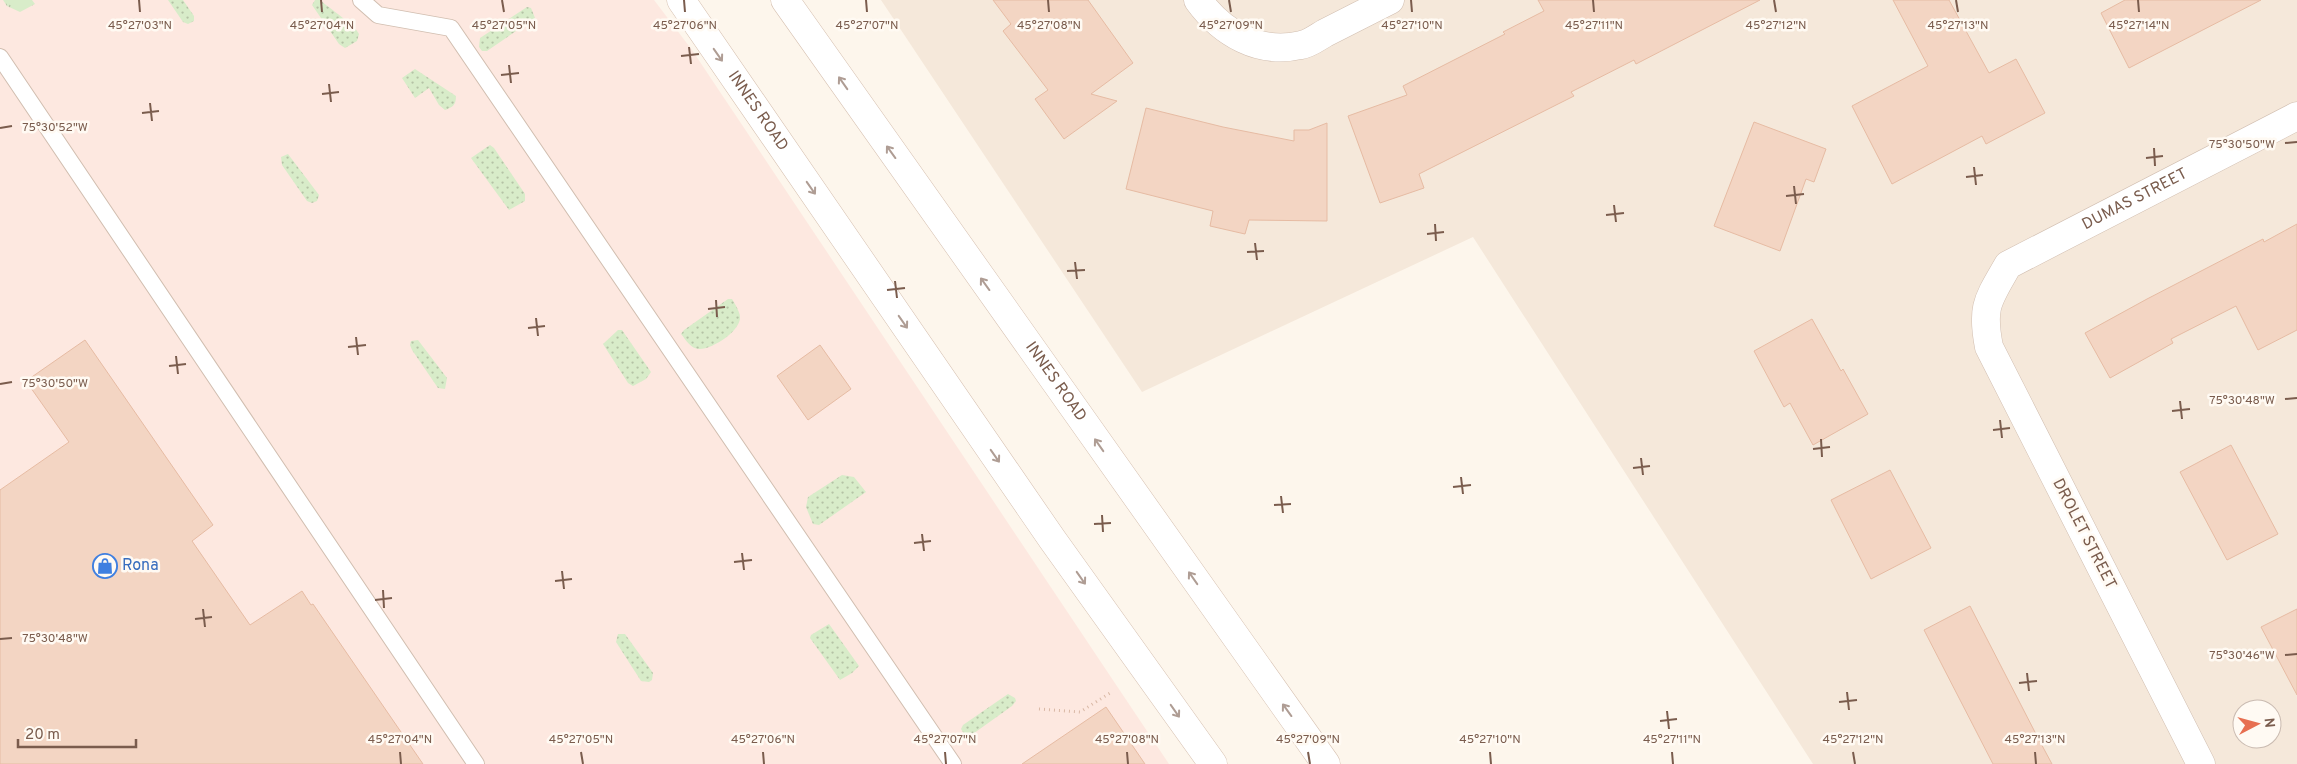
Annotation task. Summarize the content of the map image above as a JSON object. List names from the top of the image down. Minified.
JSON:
{"streets":{"main road":["INNES ROAD","DUMAS STREET","DROLET STREET"]},"crossings":[["DUMAS STREET","DROLET STREET"]],"places":{"shop":["Rona"]},"scale_bar":"20 m","north":"right","coordinates":["45°27'03\"N","45°27'04\"N","45°27'05\"N","45°27'06\"N","45°27'07\"N","45°27'08\"N","45°27'09\"N","45°27'10\"N","45°27'11\"N","45°27'12\"N","45°27'13\"N","45°27'14\"N","75°30'52\"W","75°30'50\"W","75°30'48\"W","75°30'46\"W"]}
